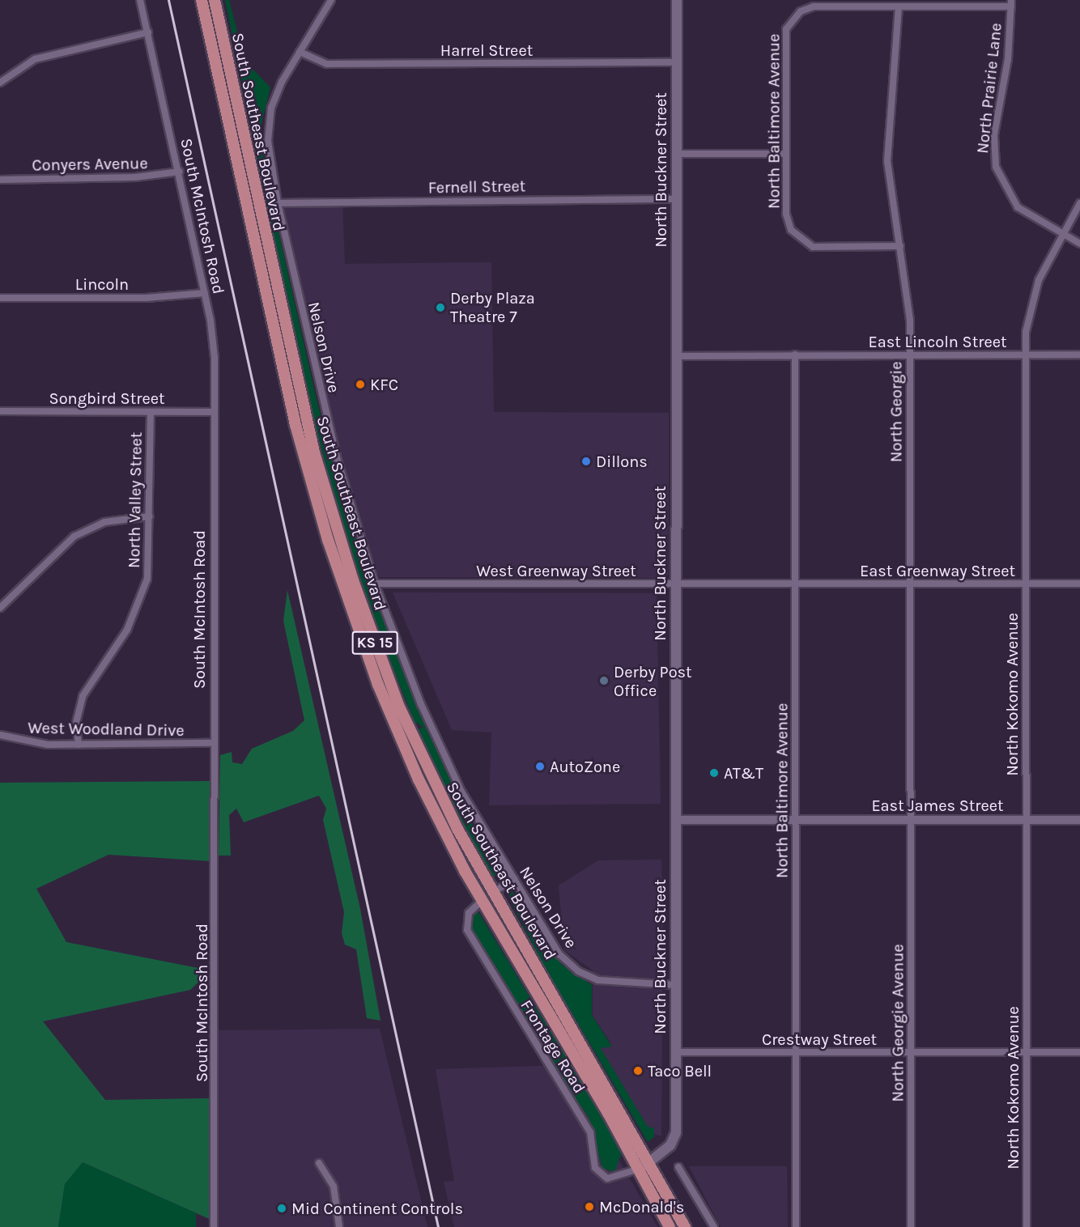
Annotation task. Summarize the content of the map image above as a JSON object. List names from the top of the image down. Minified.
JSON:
{"streets":{"main road":["South Southeast Boulevard","North Buckner Street","KS 15"],"street":["Harrel Street","North Prairie Lane","North Baltimore Avenue","Conyers Avenue","Fernell Street","South McIntosh Road","Lincoln","East Lincoln Street","Nelson Drive","Songbird Street","North Georgie","North Valley Street","West Greenway Street","East Greenway Street","North Kokomo Avenue","West Woodland Drive","East James Street","North Georgie Avenue","Crestway Street","Frontage Road"]},"crossings":[["Harrel Street","North Buckner Street"],["Harrel Street","Nelson Drive"],["North Prairie Lane","North Kokomo Avenue"],["North Baltimore Avenue","East Lincoln Street"],["North Baltimore Avenue","North Georgie"],["North Baltimore Avenue","West Greenway Street"],["North Baltimore Avenue","East Greenway Street"],["North Baltimore Avenue","East James Street"],["North Baltimore Avenue","Crestway Street"],["South Southeast Boulevard","North Buckner Street"],["South Southeast Boulevard","Frontage Road"],["Conyers Avenue","South McIntosh Road"],["North Buckner Street","Fernell Street"],["North Buckner Street","East Lincoln Street"],["North Buckner Street","Nelson Drive"],["North Buckner Street","West Greenway Street"],["North Buckner Street","East James Street"],["North Buckner Street","Crestway Street"],["North Buckner Street","Frontage Road"],["Fernell Street","Nelson Drive"],["South McIntosh Road","Lincoln"],["South McIntosh Road","Songbird Street"],["South McIntosh Road","West Woodland Drive"],["East Lincoln Street","North Georgie"],["East Lincoln Street","North Kokomo Avenue"],["Nelson Drive","West Greenway Street"],["Songbird Street","North Valley Street"],["North Georgie","East Greenway Street"],["North Georgie","East James Street"],["North Georgie","North Georgie Avenue"],["North Valley Street","West Woodland Drive"],["West Greenway Street","East Greenway Street"],["East Greenway Street","North Kokomo Avenue"],["North Kokomo Avenue","East James Street"],["North Kokomo Avenue","Crestway Street"],["East James Street","North Georgie Avenue"],["North Georgie Avenue","Crestway Street"]],"places":["Derby Plaza Theatre 7","KFC","Dillons","Derby Post Office","AutoZone","AT&T","Taco Bell","McDonald's","Mid Continent Controls"]}
